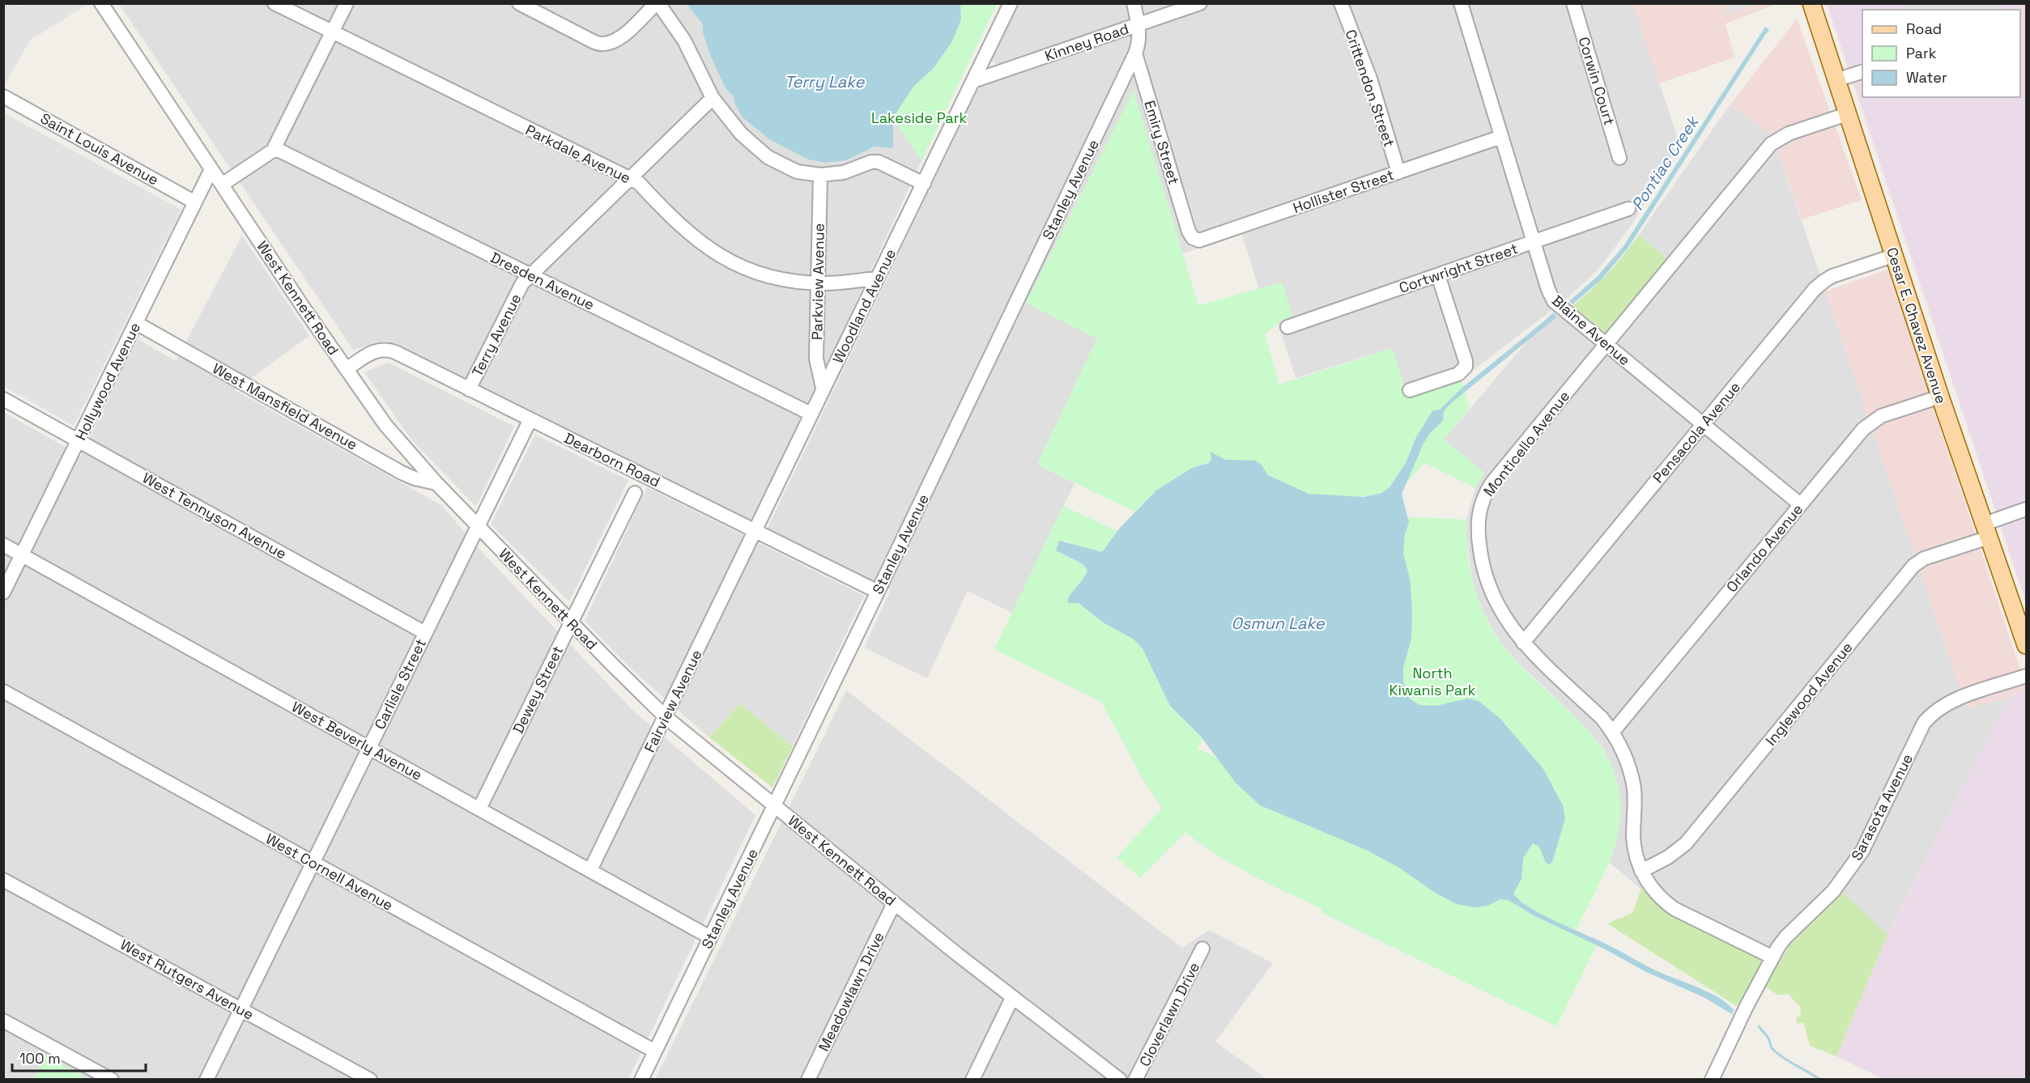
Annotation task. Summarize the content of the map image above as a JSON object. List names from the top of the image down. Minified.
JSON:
{"streets":{"main road":["Cesar E. Chavez Avenue"],"street":["Kinney Road","Corwin Court","Crittendon Street","Emiry Street","Saint Louis Avenue","Parkdale Avenue","Stanley Avenue","Hollister Street","Cortwright Street","Dresden Avenue","Parkview Avenue","West Kennett Road","Woodland Avenue","Blaine Avenue","Terry Avenue","Hollywood Avenue","West Mansfield Avenue","Pensacola Avenue","Monticello Avenue","Dearborn Road","West Tennyson Avenue","Orlando Avenue","Carlisle Street","Dewey Street","Inglewood Avenue","Fairview Avenue","West Beverly Avenue","Sarasota Avenue","West Cornell Avenue","West Rutgers Avenue","Meadowlawn Drive","Cloverlawn Drive"]},"crossings":[["Kinney Road","Stanley Avenue"],["Kinney Road","Woodland Avenue"],["Crittendon Street","Hollister Street"],["Emiry Street","Stanley Avenue"],["Emiry Street","Hollister Street"],["Saint Louis Avenue","Hollywood Avenue"],["Parkdale Avenue","Parkview Avenue"],["Parkdale Avenue","Woodland Avenue"],["Parkdale Avenue","Terry Avenue"],["Stanley Avenue","West Kennett Road"],["Stanley Avenue","Dearborn Road"],["Stanley Avenue","West Beverly Avenue"],["Stanley Avenue","West Cornell Avenue"],["Hollister Street","Blaine Avenue"],["Cortwright Street","Blaine Avenue"],["Dresden Avenue","Woodland Avenue"],["Dresden Avenue","Terry Avenue"],["Parkview Avenue","Woodland Avenue"],["West Kennett Road","Hollywood Avenue"],["West Kennett Road","West Mansfield Avenue"],["West Kennett Road","Dearborn Road"],["West Kennett Road","Carlisle Street"],["West Kennett Road","Dewey Street"],["West Kennett Road","Fairview Avenue"],["West Kennett Road","Meadowlawn Drive"],["Woodland Avenue","Dearborn Road"],["Woodland Avenue","Fairview Avenue"],["Cesar E. Chavez Avenue","Pensacola Avenue"],["Cesar E. Chavez Avenue","Monticello Avenue"],["Cesar E. Chavez Avenue","Orlando Avenue"],["Cesar E. Chavez Avenue","Inglewood Avenue"],["Blaine Avenue","Pensacola Avenue"],["Blaine Avenue","Monticello Avenue"],["Blaine Avenue","Orlando Avenue"],["Terry Avenue","Dearborn Road"],["Hollywood Avenue","West Mansfield Avenue"],["Hollywood Avenue","West Tennyson Avenue"],["Hollywood Avenue","West Beverly Avenue"],["Pensacola Avenue","Monticello Avenue"],["Monticello Avenue","Orlando Avenue"],["Monticello Avenue","Inglewood Avenue"],["Monticello Avenue","Sarasota Avenue"],["Dearborn Road","Carlisle Street"],["Dearborn Road","Fairview Avenue"],["West Tennyson Avenue","Carlisle Street"],["Carlisle Street","West Beverly Avenue"],["Carlisle Street","West Cornell Avenue"],["Carlisle Street","West Rutgers Avenue"],["Dewey Street","West Beverly Avenue"],["Fairview Avenue","West Beverly Avenue"]],"water":["Terry Lake","Pontiac Creek","Osmun Lake"],"parks":["Lakeside Park","North Kiwanis Park"],"legend":["Road","Park","Water"],"scale_bar":"100 m"}
